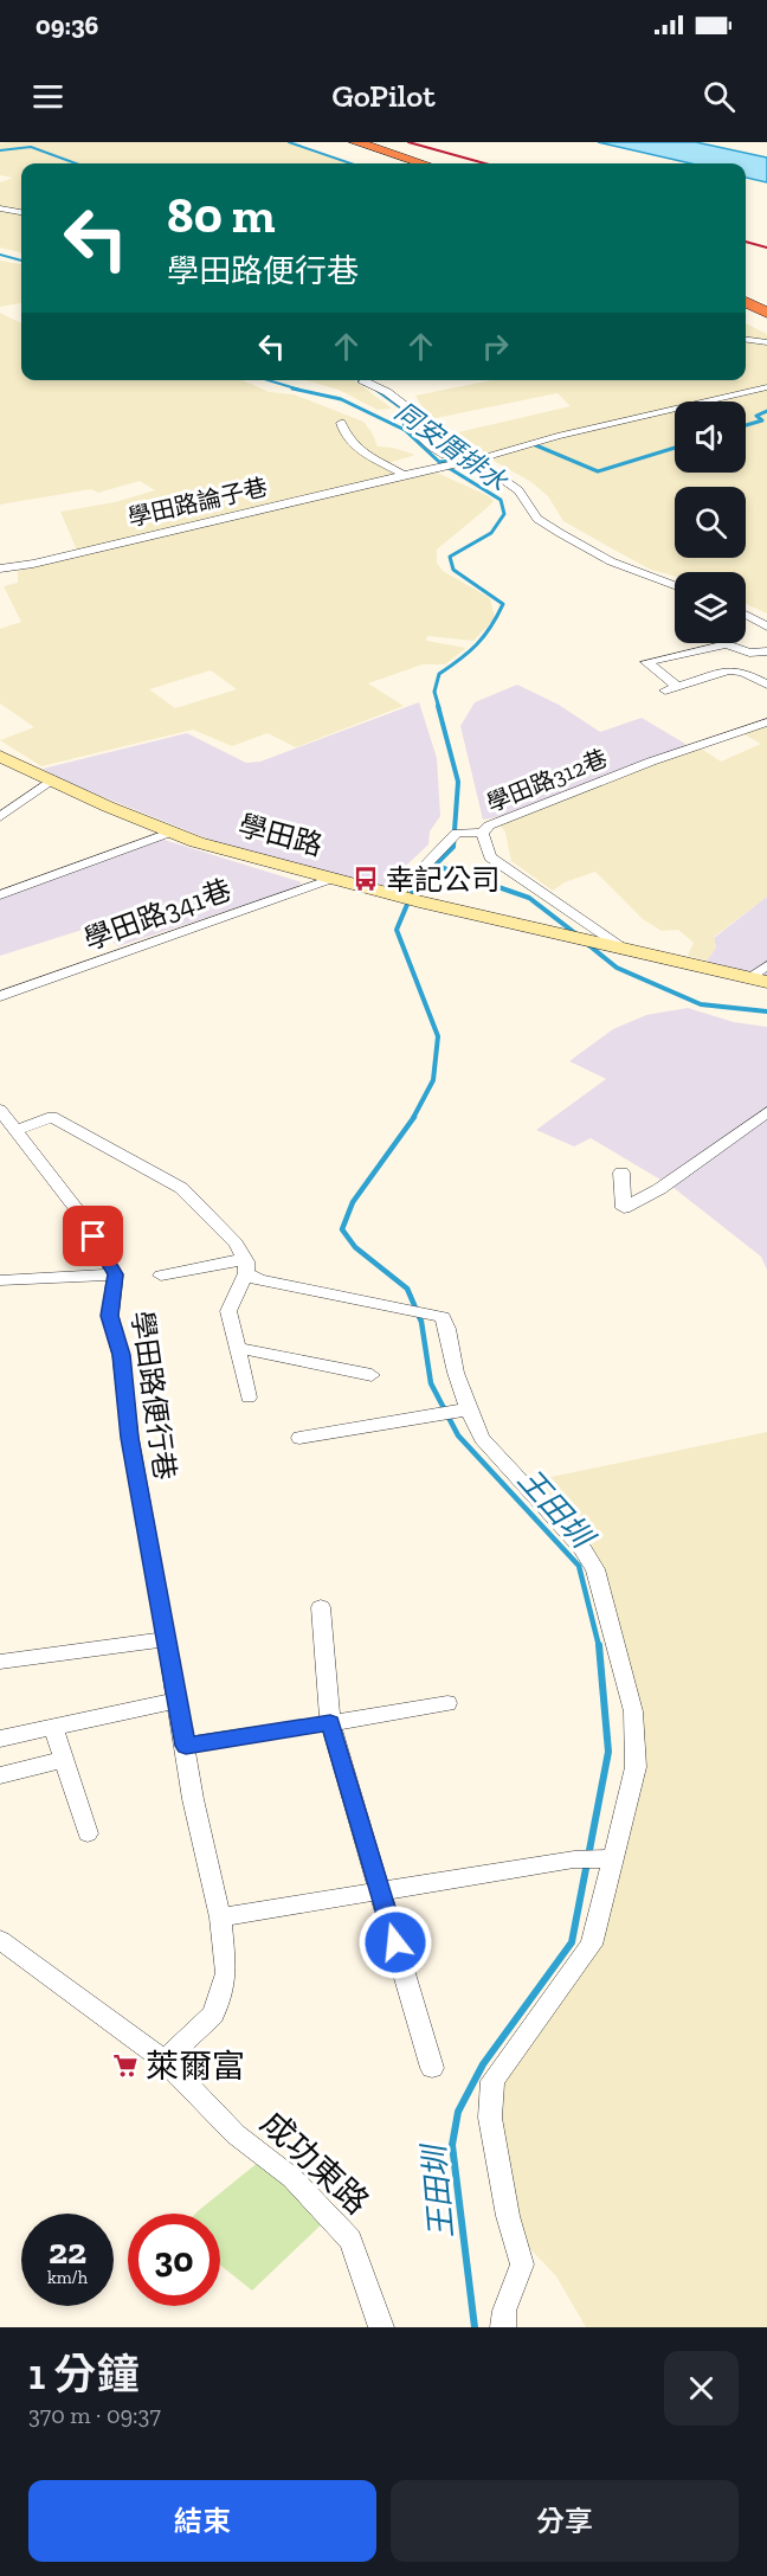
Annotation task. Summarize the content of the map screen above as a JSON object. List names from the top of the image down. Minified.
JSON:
{"streets":{"main road":["學田路"],"street":["學田路論子巷","學田路312巷","學田路341巷","學田路便行巷","成功東路"]},"crossings":[["學田路312巷","學田路"],["學田路","學田路341巷"],["學田路便行巷","成功東路"]],"water":["同安厝排水","王田圳"],"places":{"bus stop":["幸記公司"],"supermarket":["萊爾富"]},"page":{"status":"09:36","header":"GoPilot","turn":["80 m","學田路便行巷"],"speed":"22 km/h","limit":"30","heading":["1 分鐘","370 m · 09:37"],"buttons":["結束","分享"]}}
